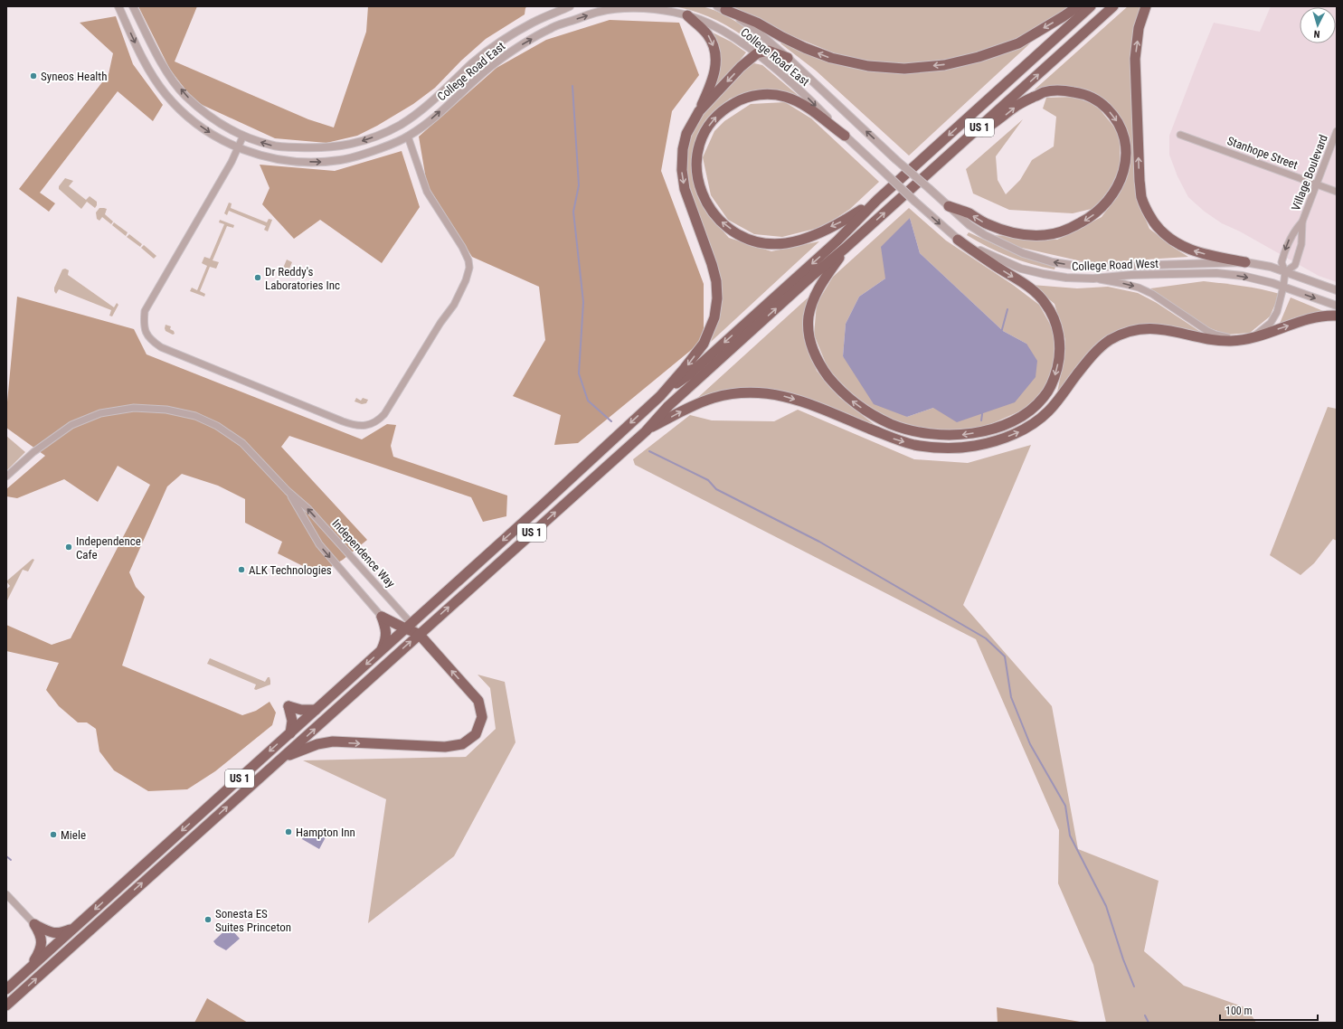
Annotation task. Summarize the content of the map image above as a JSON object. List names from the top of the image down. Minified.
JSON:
{"streets":{"highway":["US 1"],"street":["College Road East","Stanhope Street","Village Boulevard","College Road West","Independence Way"]},"crossings":[["College Road East","College Road West"],["US 1","Independence Way"],["Stanhope Street","Village Boulevard"],["Village Boulevard","College Road West"]],"places":["Syneos Health","Dr Reddy's Laboratories Inc","Independence Cafe","ALK Technologies","Hampton Inn","Miele","Sonesta ES Suites Princeton"],"scale_bar":"100 m","north":"bottom"}
